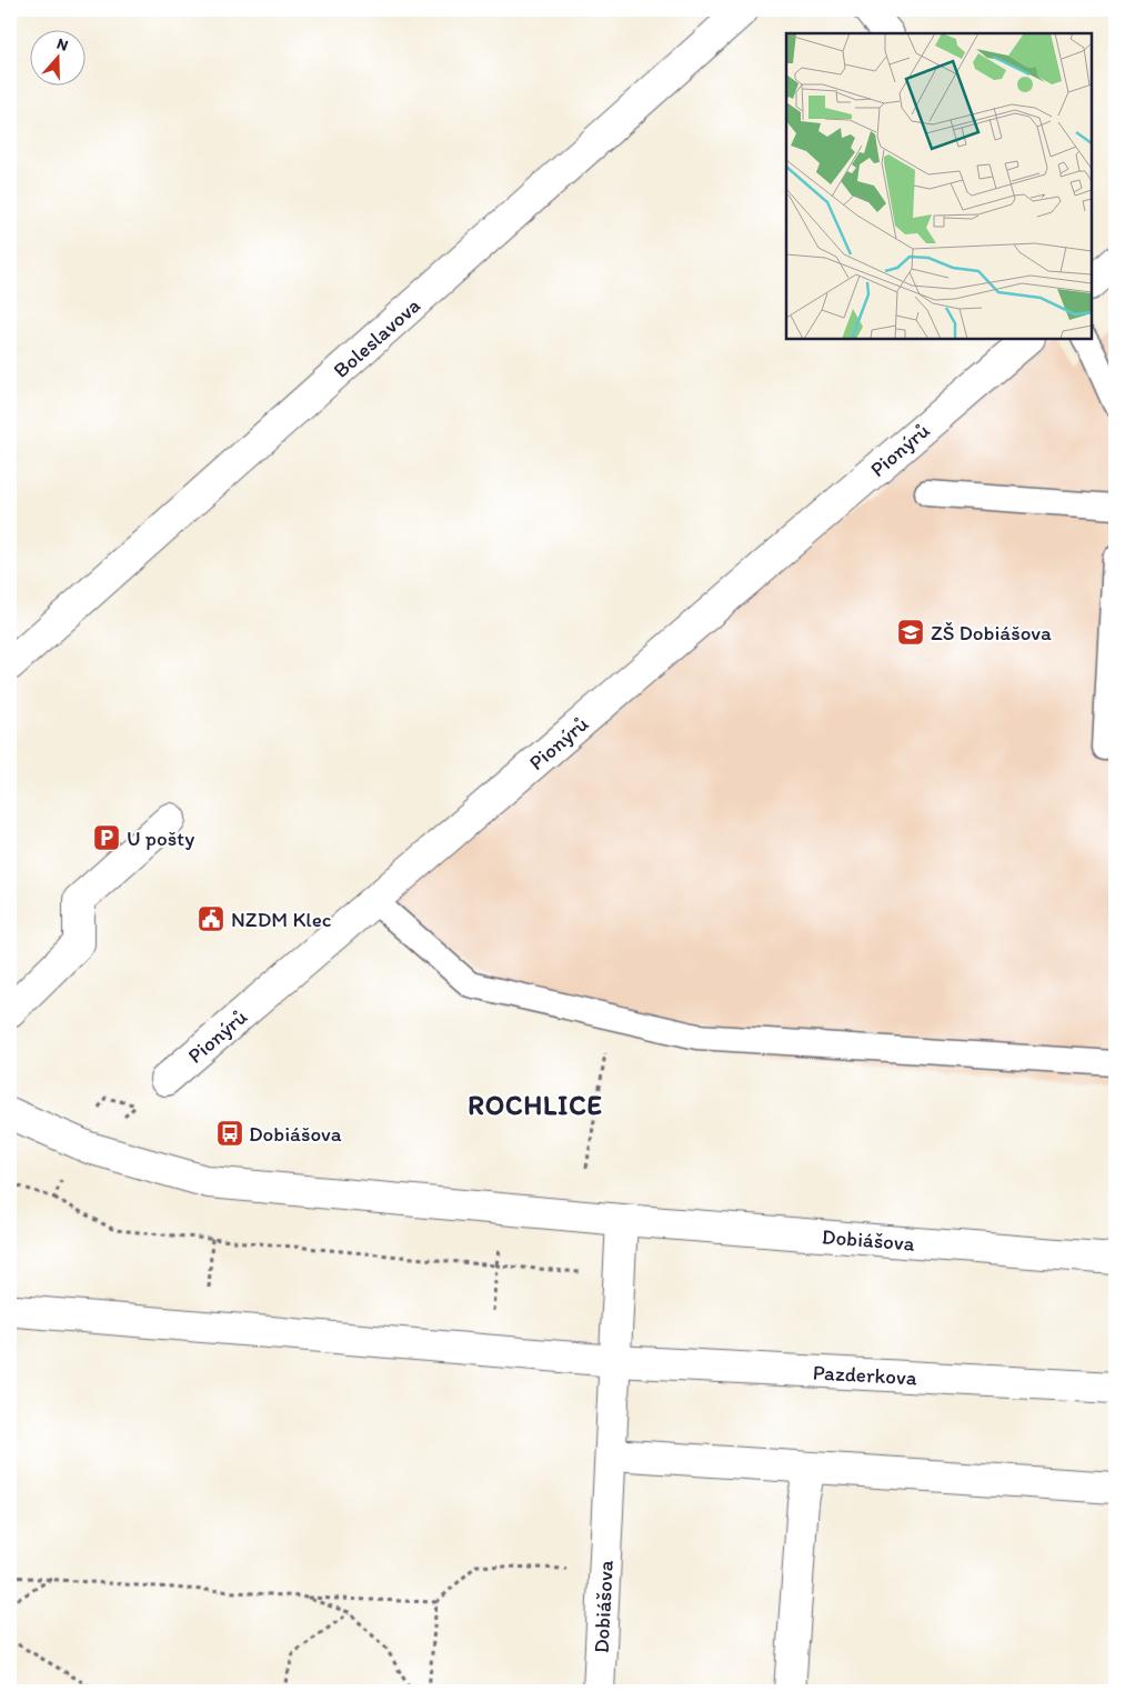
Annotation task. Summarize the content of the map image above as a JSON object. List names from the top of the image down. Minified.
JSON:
{"streets":{"street":["Boleslavova","Pionýrů","Dobiášova","Pazderkova"]},"crossings":[["Dobiášova","Pazderkova"]],"districts":["ROCHLICE"],"places":{"school or university":["ZŠ Dobiášova"],"parking":["U pošty"],"public building":["NZDM Klec"],"bus stop":["Dobiášova"]},"north":"top"}
